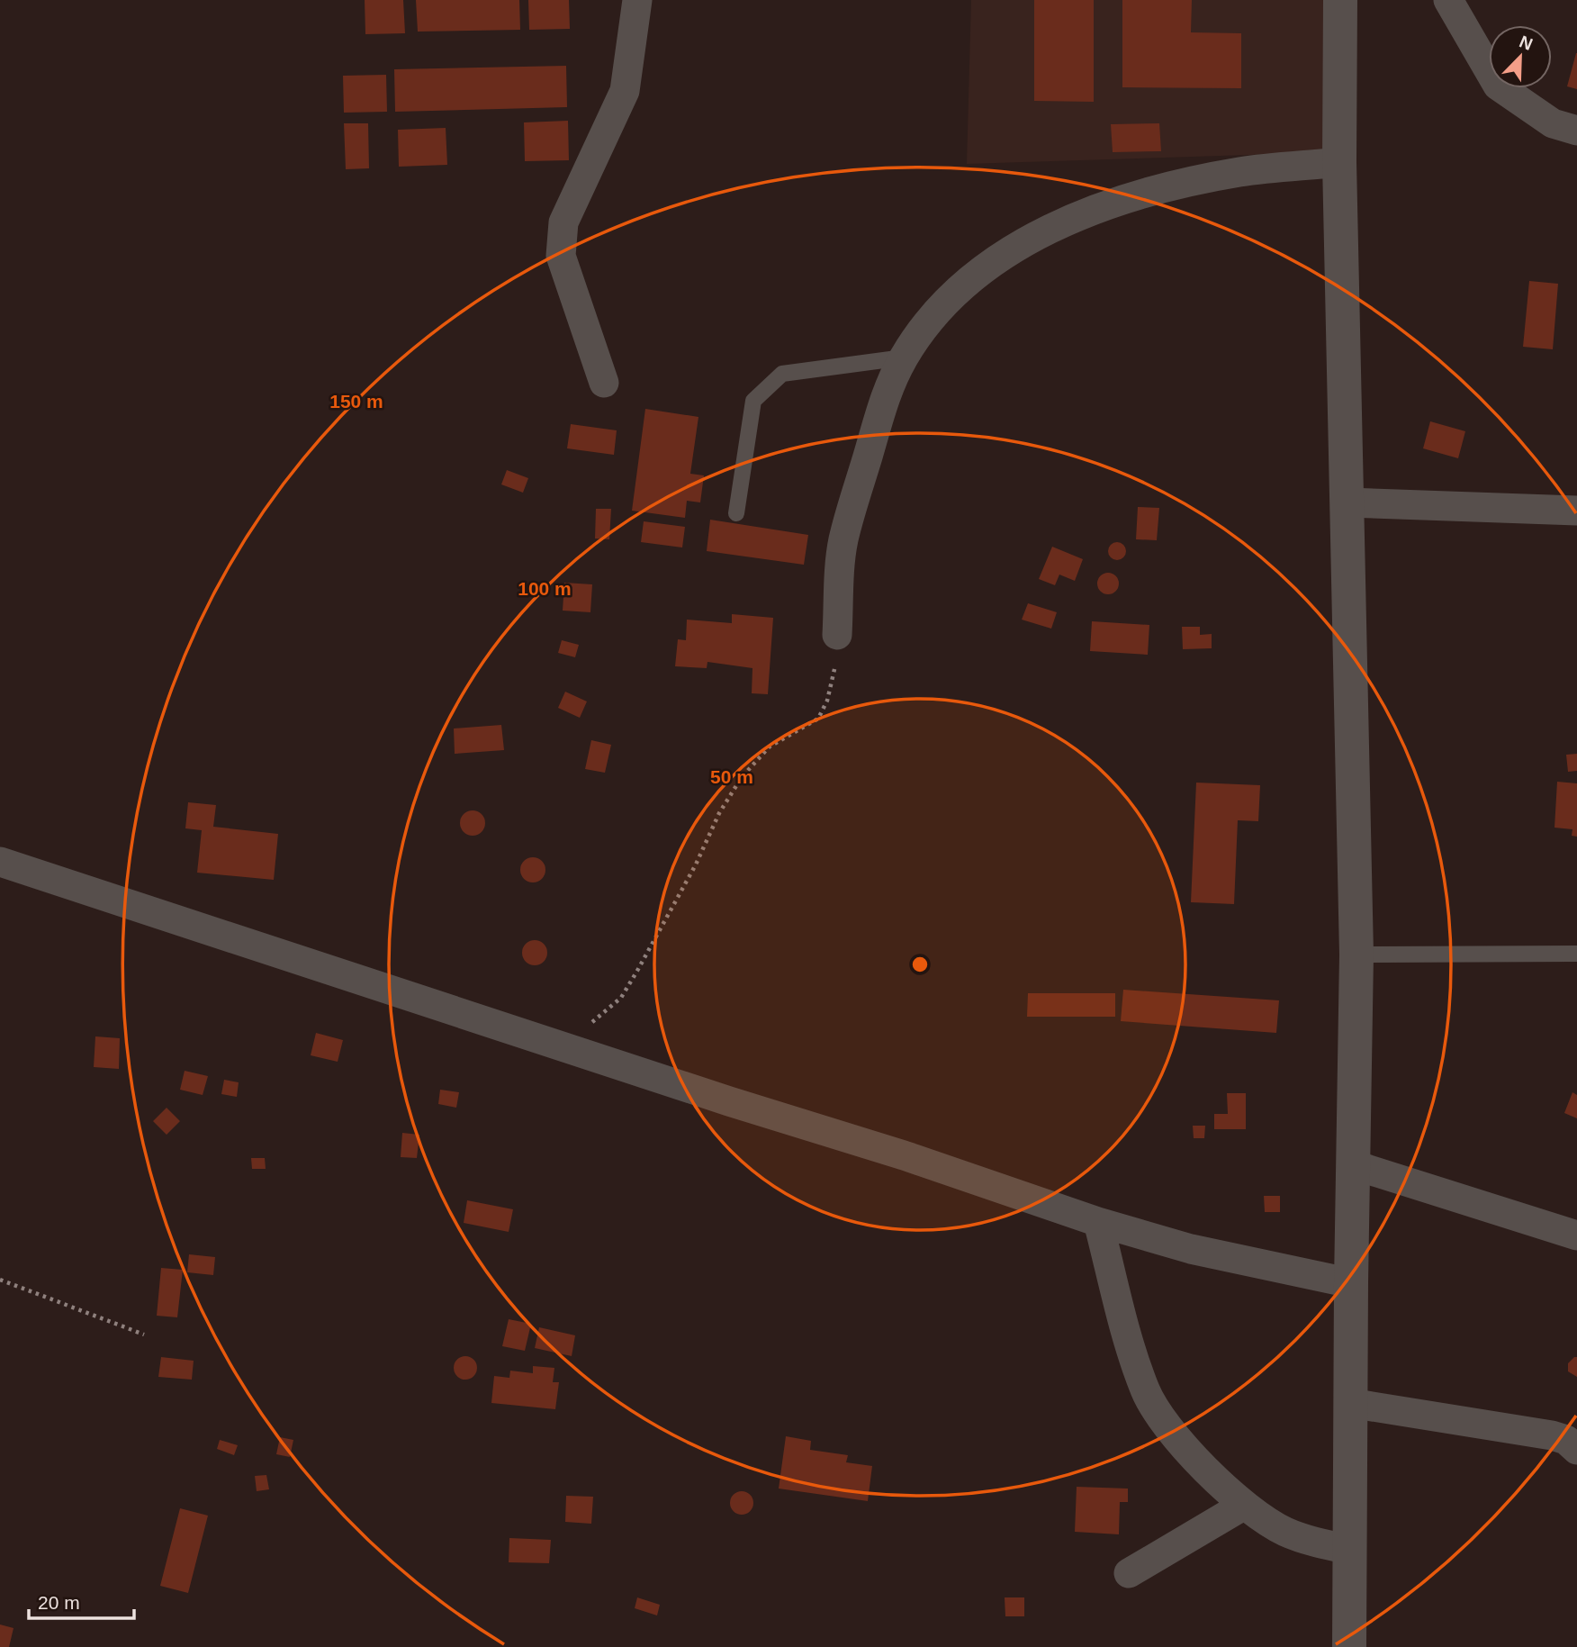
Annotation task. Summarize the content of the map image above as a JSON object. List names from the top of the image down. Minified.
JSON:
{"scale_bar":"20 m","north":"top right","rings":["150 m","100 m","50 m"]}
